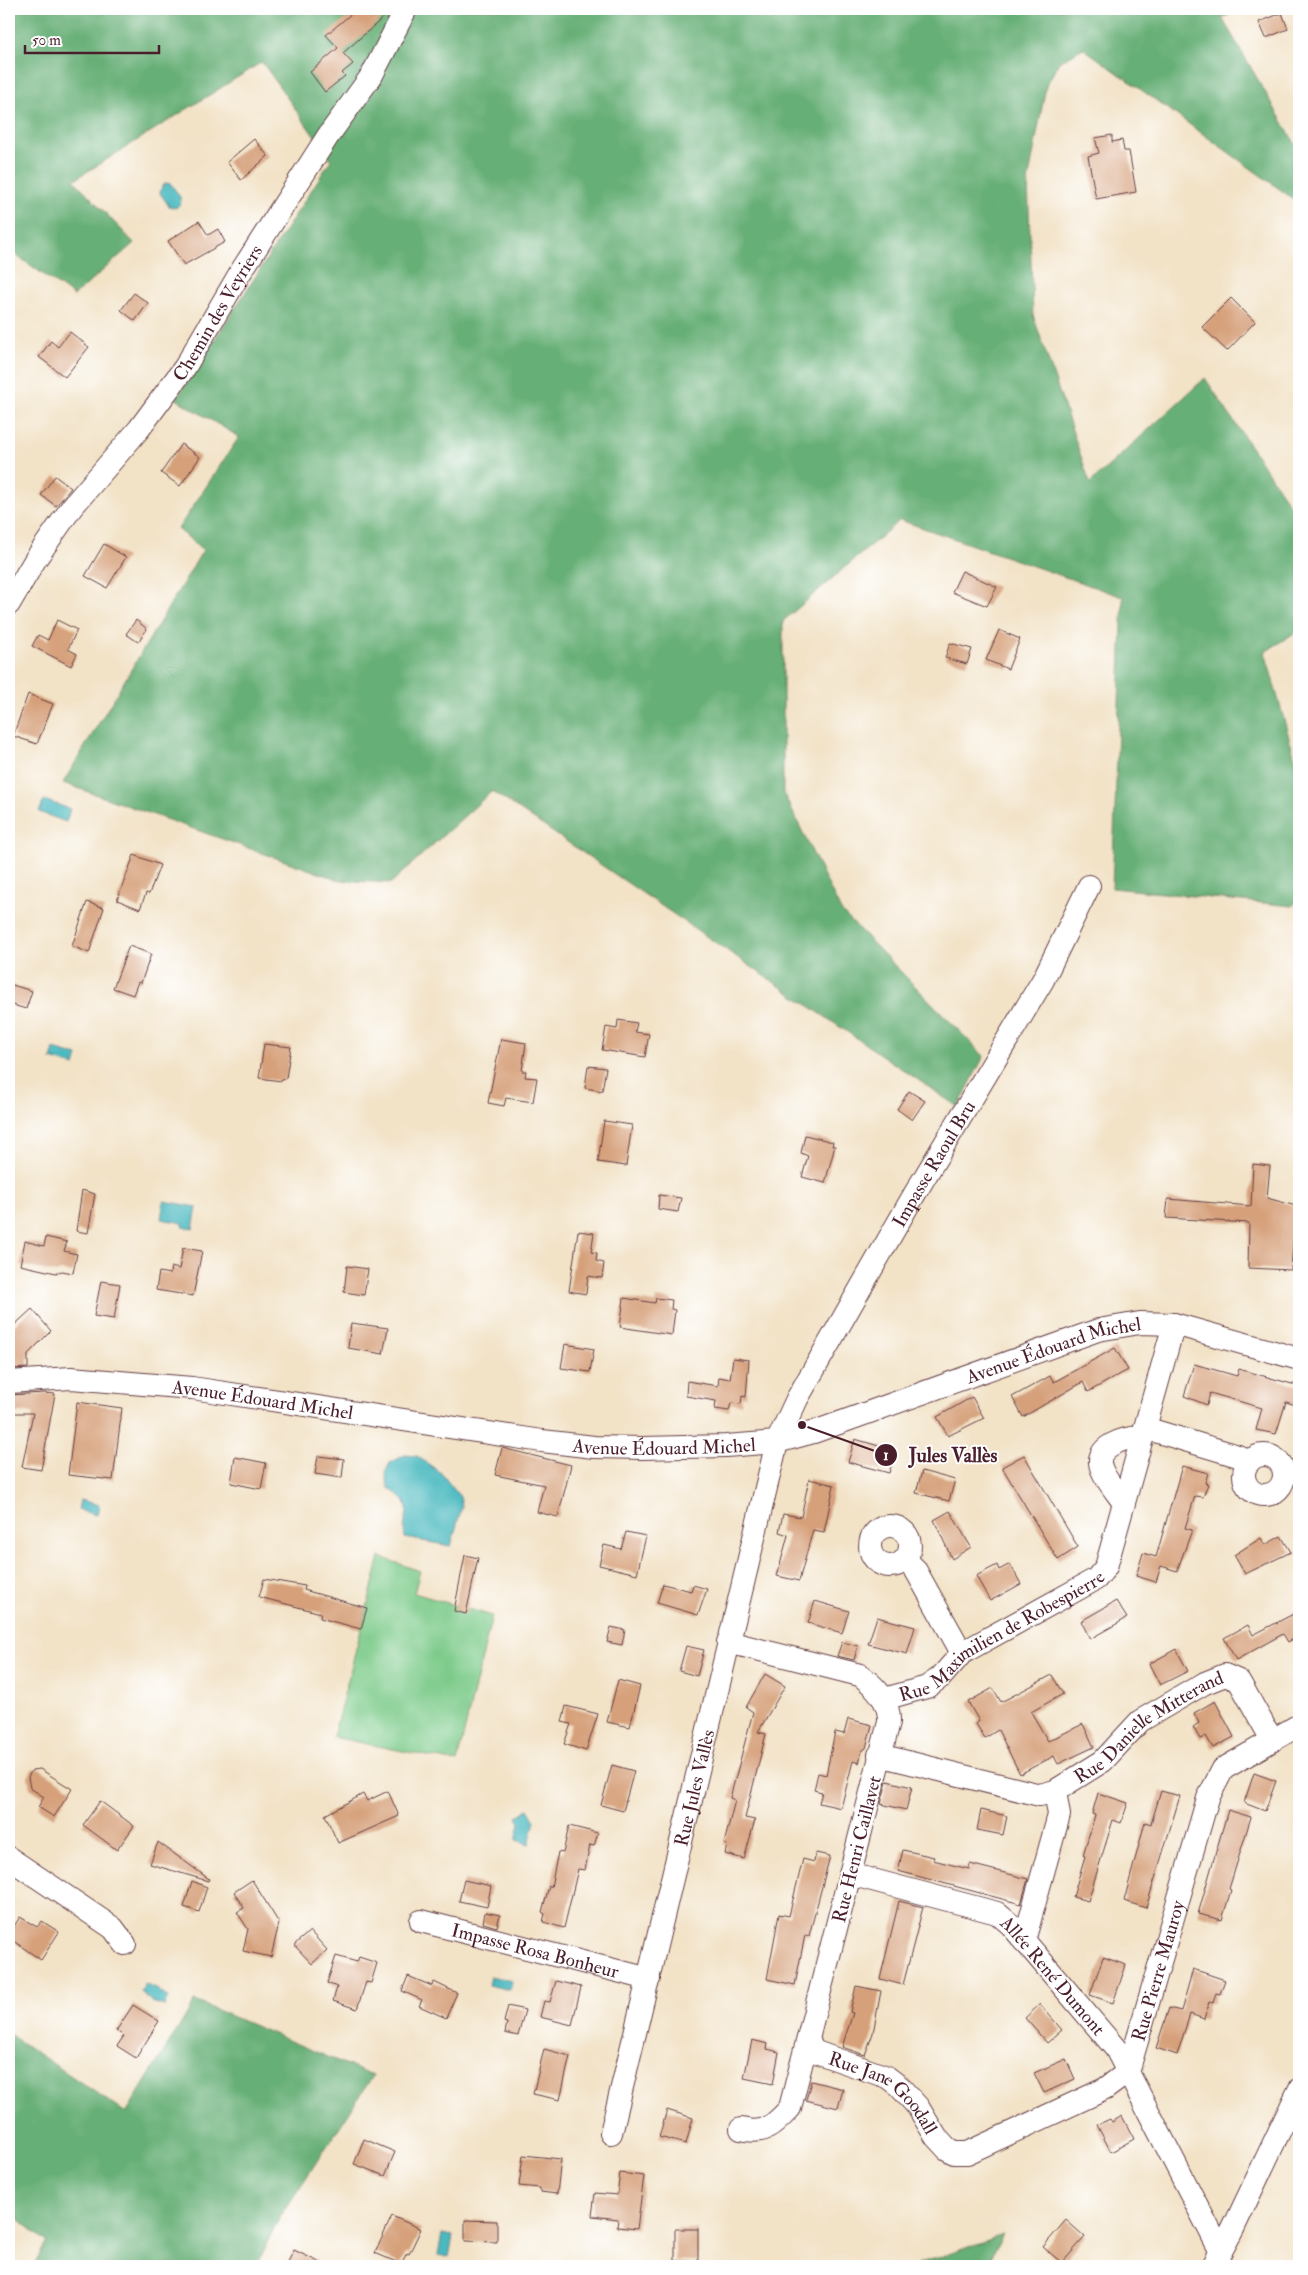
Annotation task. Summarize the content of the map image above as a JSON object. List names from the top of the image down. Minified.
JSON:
{"streets":{"street":["Chemin des Veyriers","Impasse Raoul Bru","Avenue Édouard Michel","Rue Maximilien de Robespierre","Rue Danielle Mitterand","Rue Jules Vallès","Rue Henri Caillavet","Impasse Rosa Bonheur","Rue Pierre Mauroy","Allée René Dumont","Rue Jane Goodall"]},"crossings":[["Impasse Raoul Bru","Avenue Édouard Michel"],["Impasse Raoul Bru","Rue Jules Vallès"],["Avenue Édouard Michel","Rue Maximilien de Robespierre"],["Avenue Édouard Michel","Rue Jules Vallès"],["Rue Maximilien de Robespierre","Rue Henri Caillavet"],["Rue Danielle Mitterand","Rue Henri Caillavet"],["Rue Danielle Mitterand","Rue Pierre Mauroy"],["Rue Danielle Mitterand","Allée René Dumont"],["Rue Jules Vallès","Rue Henri Caillavet"],["Rue Jules Vallès","Impasse Rosa Bonheur"],["Rue Henri Caillavet","Allée René Dumont"],["Rue Henri Caillavet","Rue Jane Goodall"],["Rue Pierre Mauroy","Allée René Dumont"],["Rue Pierre Mauroy","Rue Jane Goodall"],["Allée René Dumont","Rue Jane Goodall"]],"places":["Jules Vallès"],"scale_bar":"50 m"}
